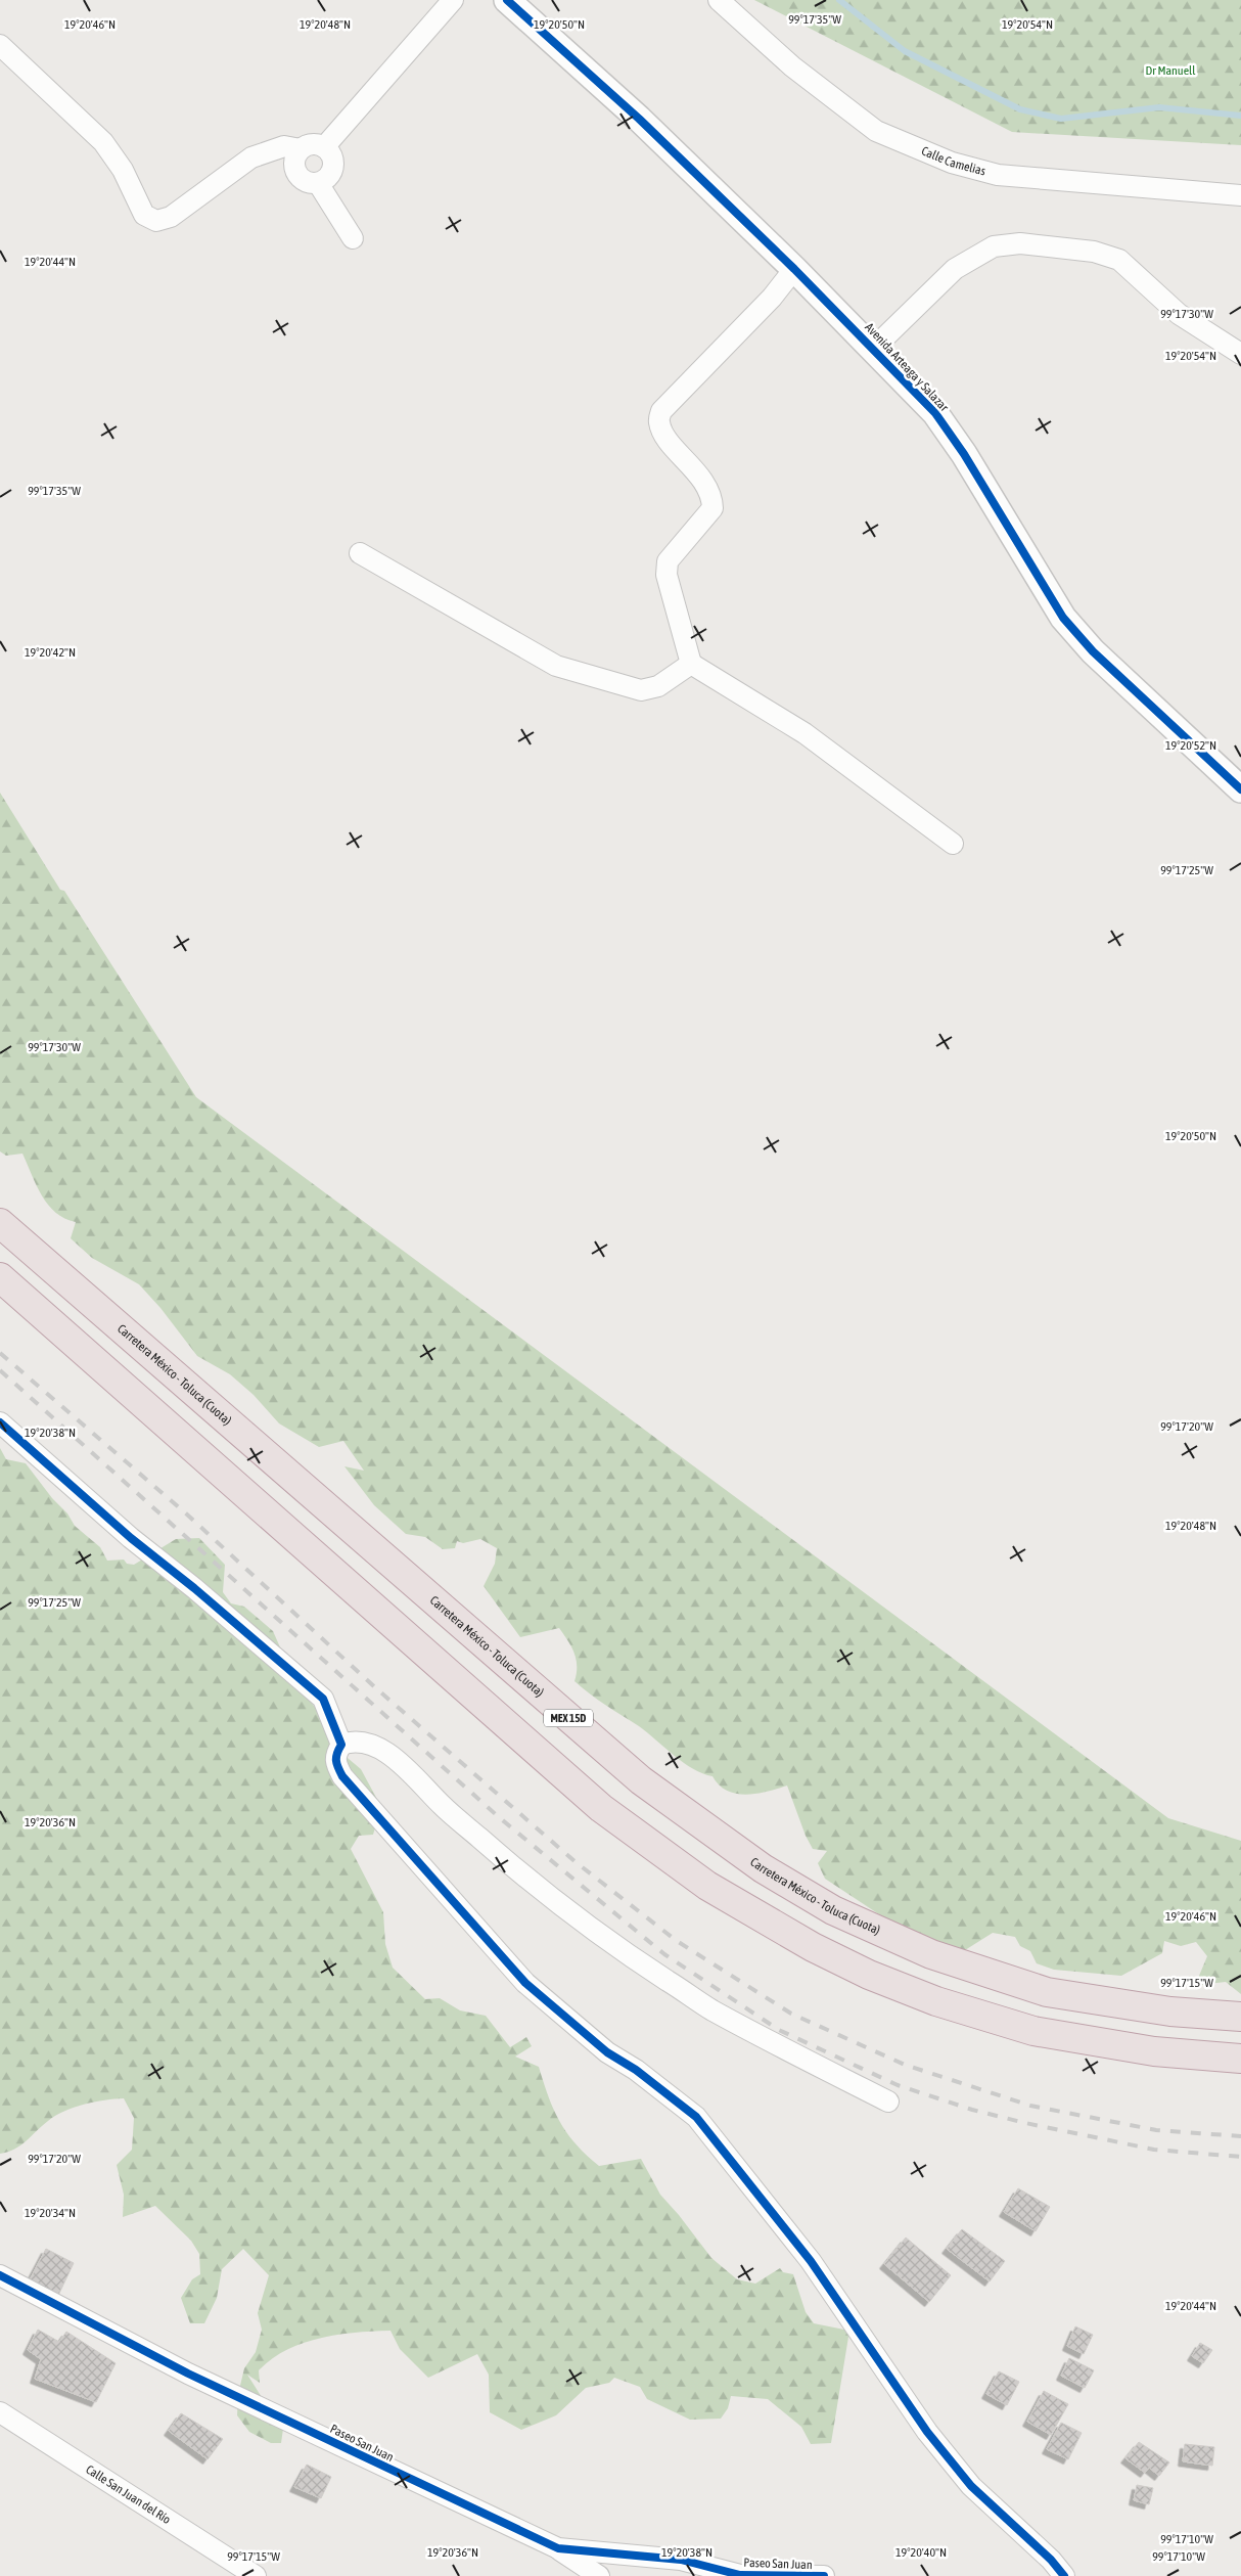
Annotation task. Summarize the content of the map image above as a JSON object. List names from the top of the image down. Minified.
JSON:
{"streets":{"highway":["Carretera México - Toluca (Cuota)","MEX 15D"],"street":["Calle Camelias","Avenida Arteaga y Salazar","Paseo San Juan","Calle San Juan del Río"]},"parks":["Dr Manuell"],"coordinates":["99°17'35\"W","19°20'50\"N","19°20'46\"N","19°20'48\"N","19°20'54\"N","19°20'44\"N","99°17'30\"W","19°20'42\"N","19°20'52\"N","99°17'25\"W","99°17'20\"W","19°20'38\"N","19°20'36\"N","99°17'15\"W","19°20'34\"N","99°17'10\"W","19°20'40\"N"]}
